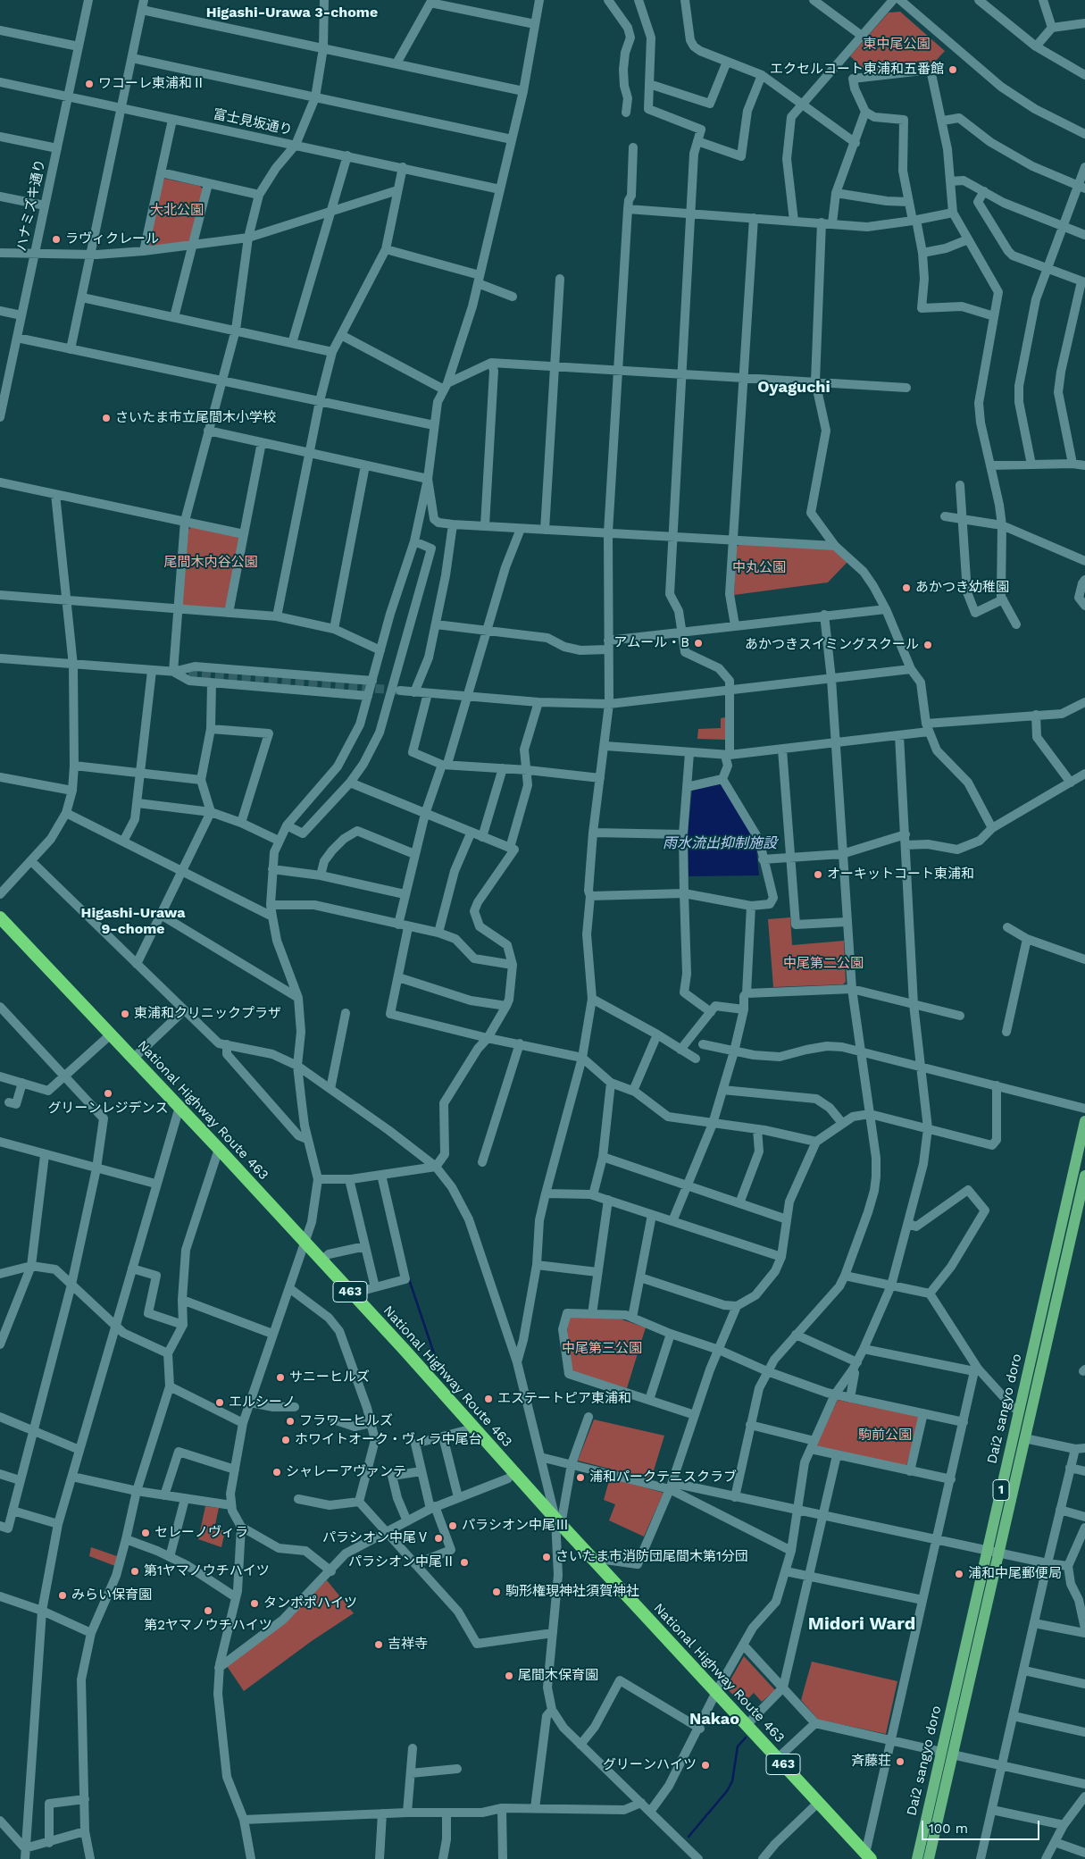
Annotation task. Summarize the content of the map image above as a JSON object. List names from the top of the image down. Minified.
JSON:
{"streets":{"highway":["National Highway Route 463","463"],"main road":["Dai2 sangyo doro","1"],"street":["富士見坂通り","ハナミズキ通り"]},"crossings":[["富士見坂通り","ハナミズキ通り"]],"districts":["Higashi-Urawa 3-chome","Oyaguchi","Higashi-Urawa 9-chome","Midori Ward","Nakao"],"water":["雨水流出抑制施設"],"parks":["東中尾公園","大北公園","尾間木内谷公園","中丸公園","中尾第二公園","中尾第三公園","駒前公園"],"places":["エクセルコート東浦和五番館","ワコーレ東浦和Ⅱ","ラヴィクレール","さいたま市立尾間木小学校","あかつき幼稚園","アムール・B","あかつきスイミングスクール","オーキットコート東浦和","東浦和クリニックプラザ","グリーンレジデンス","サニーヒルズ","エステートピア東浦和","エルシーノ","フラワーヒルズ","ホワイトオーク・ヴィラ中尾台","シャレーアヴァンテ","浦和パークテニスクラブ","パラシオン中尾Ⅲ","セレーノヴィラ","パラシオン中尾Ⅴ","さいたま市消防団尾間木第1分団","パラシオン中尾Ⅱ","第1ヤマノウチハイツ","浦和中尾郵便局","駒形権現神社須賀神社","みらい保育園","タンポポハイツ","第2ヤマノウチハイツ","吉祥寺","尾間木保育園","斉藤荘","グリーンハイツ"],"scale_bar":"100 m"}
